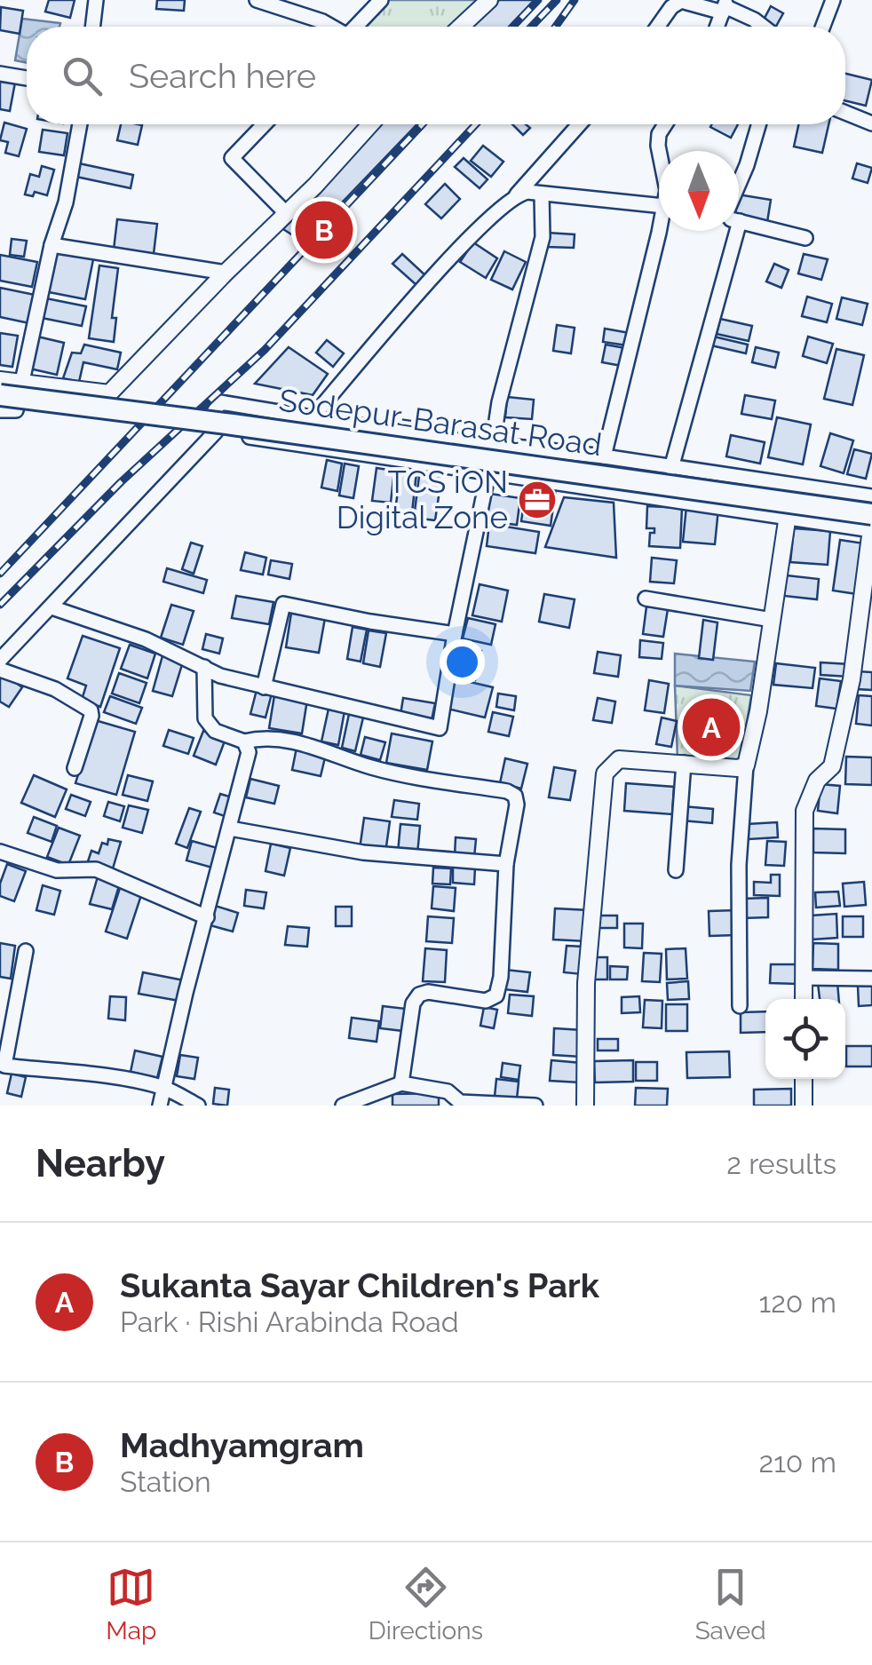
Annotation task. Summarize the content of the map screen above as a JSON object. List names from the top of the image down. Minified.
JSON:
{"streets":{"main road":["Sodepur-Barasat Road"]},"places":{"office":["TCS iON Digital Zone"]},"north":"bottom","page":{"search":"Search here","pins":["B","A"],"heading":["Nearby","2 results"],"list":[{"mark":"A","name":"Sukanta Sayar Children's Park","note":"Park · Rishi Arabinda Road","value":"120 m"},{"mark":"B","name":"Madhyamgram","note":"Station","value":"210 m"}],"nav":["Map","Directions","Saved"]}}
